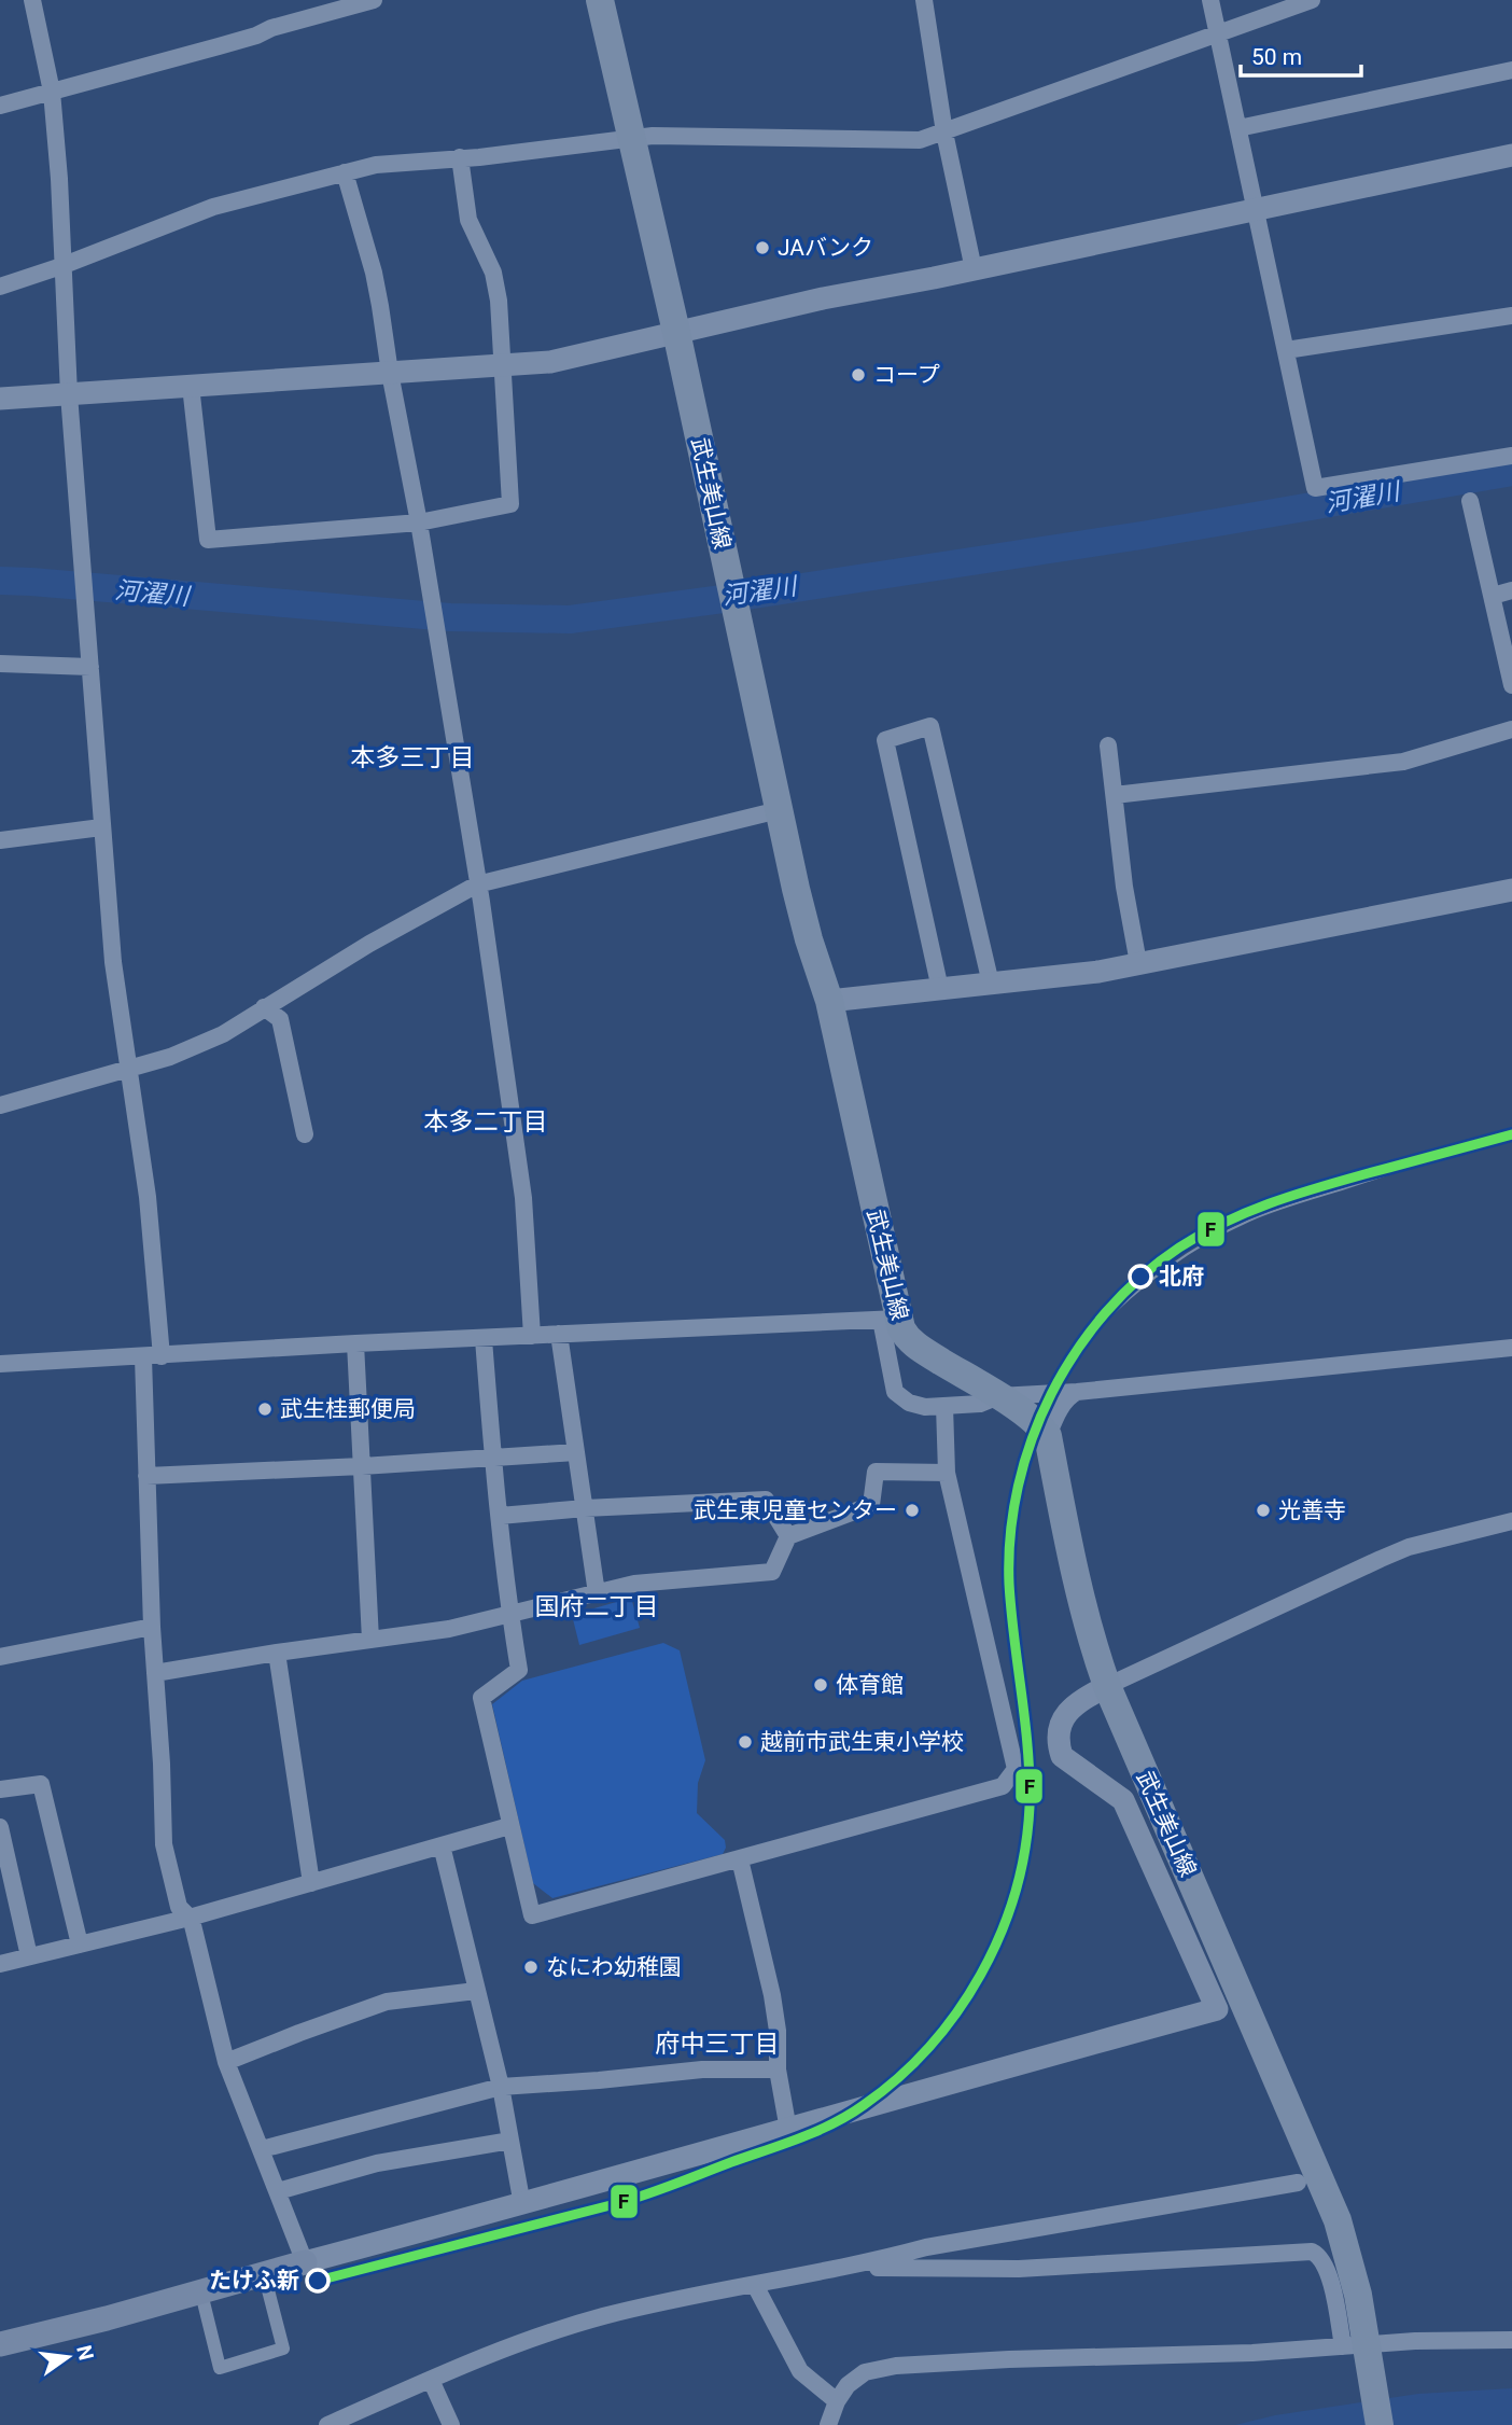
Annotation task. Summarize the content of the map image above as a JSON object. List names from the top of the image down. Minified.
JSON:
{"streets":{"main road":["武生美山線"]},"districts":["本多三丁目","本多二丁目","国府二丁目","府中三丁目"],"water":["河濯川"],"places":["JAバンク","コープ","北府","武生桂郵便局","武生東児童センター","光善寺","体育館","越前市武生東小学校","なにわ幼稚園","たけふ新"],"lines":["transit line F"],"scale_bar":"50 m","north":"right"}
